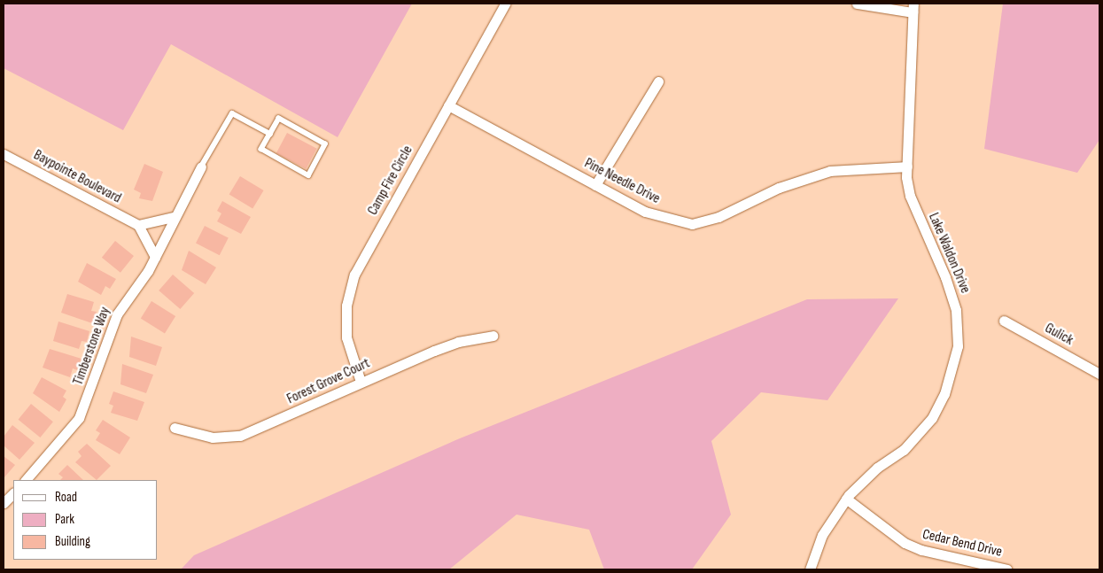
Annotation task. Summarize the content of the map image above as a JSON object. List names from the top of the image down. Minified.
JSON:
{"streets":{"street":["Baypointe Boulevard","Camp Fire Circle","Pine Needle Drive","Lake Waldon Drive","Gulick","Timberstone Way","Forest Grove Court","Cedar Bend Drive"]},"crossings":[["Camp Fire Circle","Pine Needle Drive"],["Camp Fire Circle","Forest Grove Court"],["Pine Needle Drive","Lake Waldon Drive"],["Lake Waldon Drive","Cedar Bend Drive"]],"legend":["Road","Park","Building"]}
